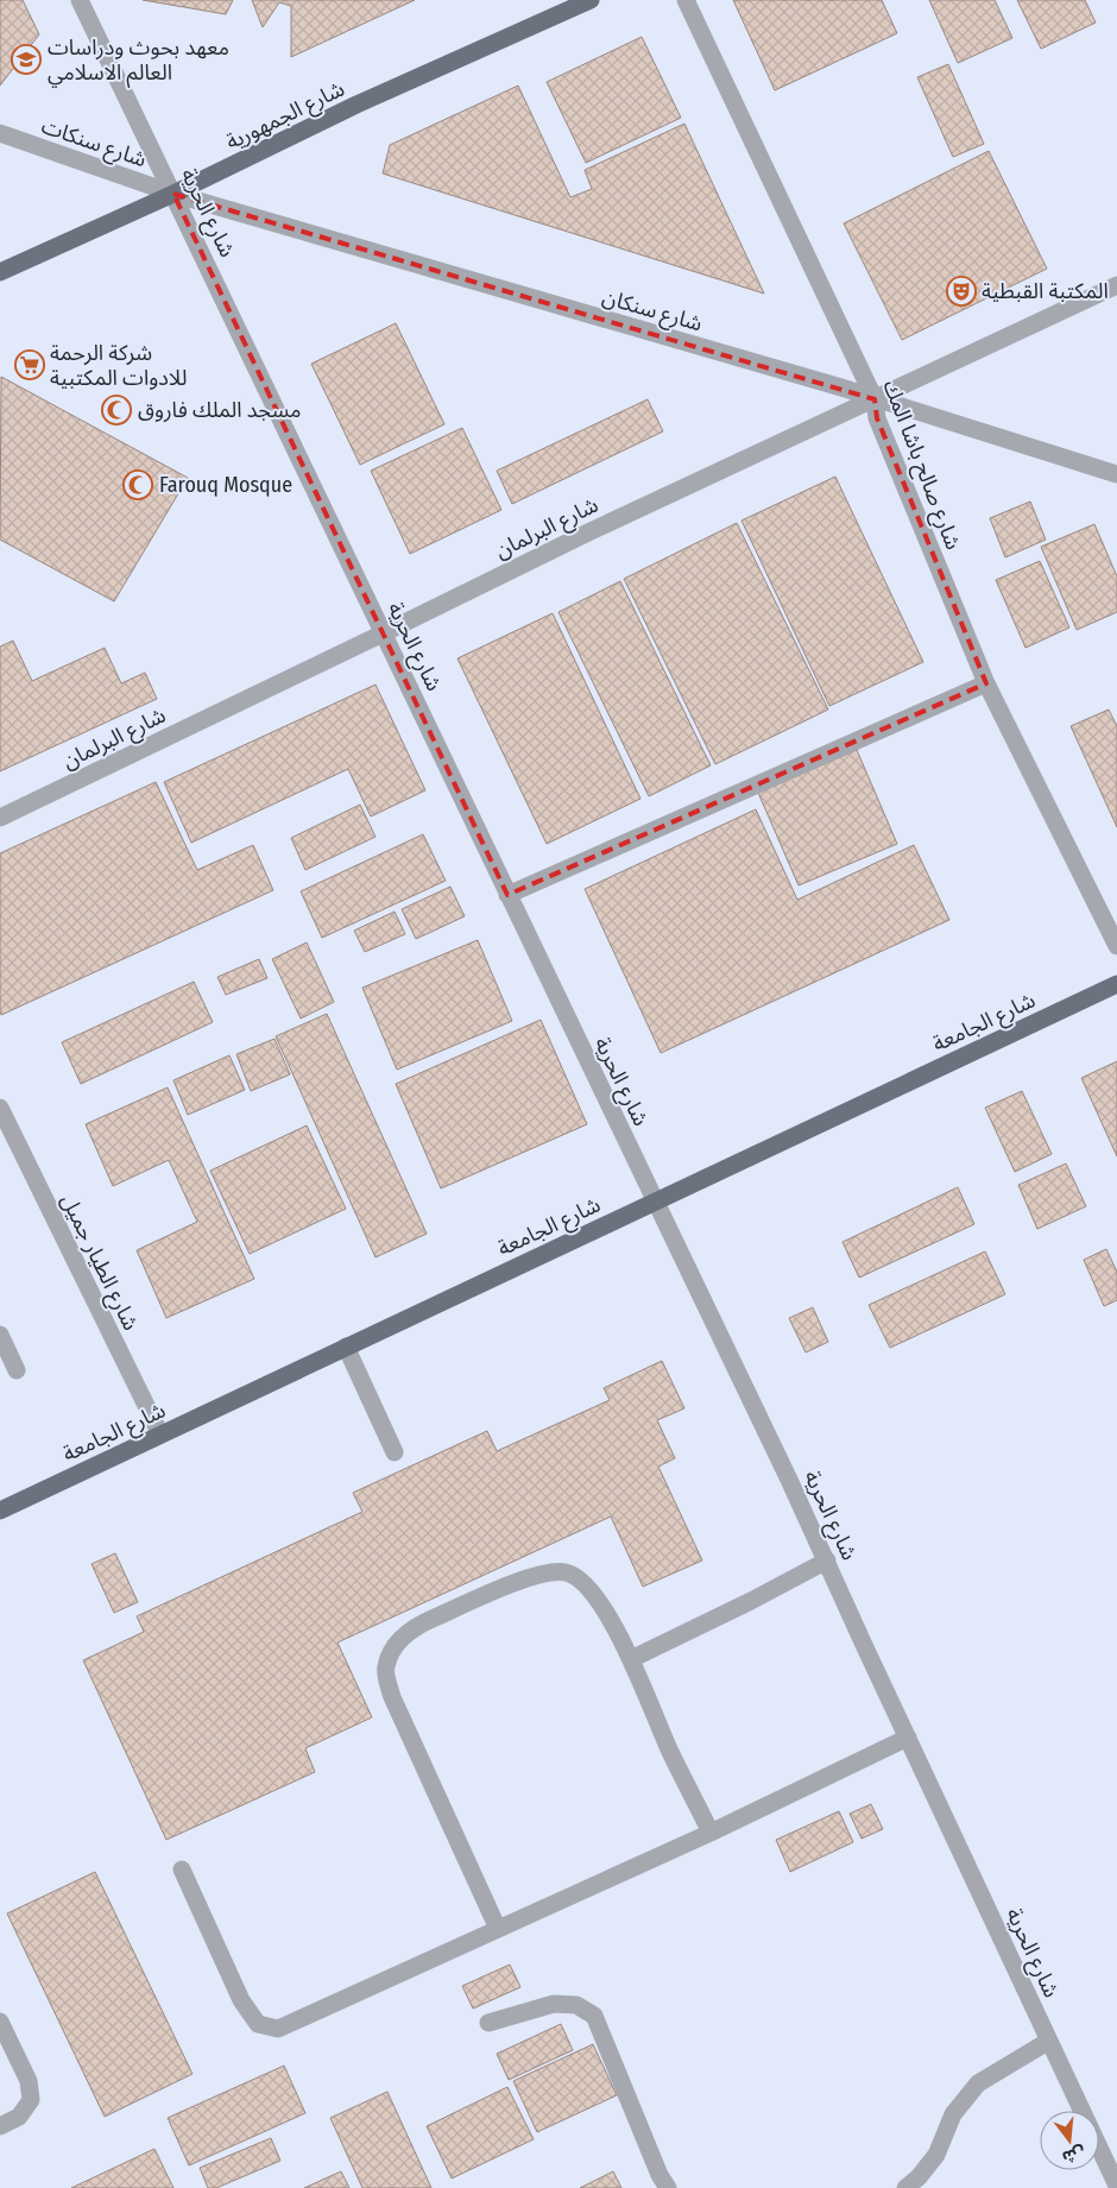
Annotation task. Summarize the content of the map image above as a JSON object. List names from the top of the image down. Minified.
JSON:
{"streets":{"main road":["شارع الجمهورية","شارع الجامعة"],"street":["شارع سنكات","شارع الحرية","شارع سنكان","شارع صالح باشا المك","شارع البرلمان","شارع الطيار جميل"]},"crossings":[["شارع الجمهورية","شارع سنكات"],["شارع الجمهورية","شارع الحرية"],["شارع الجمهورية","شارع سنكان"],["شارع سنكات","شارع الحرية"],["شارع سنكات","شارع سنكان"],["شارع الحرية","شارع سنكان"],["شارع الحرية","شارع البرلمان"],["شارع الحرية","شارع الجامعة"],["شارع سنكان","شارع صالح باشا المك"],["شارع سنكان","شارع البرلمان"],["شارع صالح باشا المك","شارع البرلمان"],["شارع الجامعة","شارع الطيار جميل"]],"places":{"school or university":["معهد بحوث ودراسات العالم الاسلامي"],"theatre":["المكتبة القبطية"],"supermarket":["شركة الرحمة للادوات المكتبية"],"mosque":["مسجد الملك فاروق","Farouq Mosque"]},"north":"bottom"}
